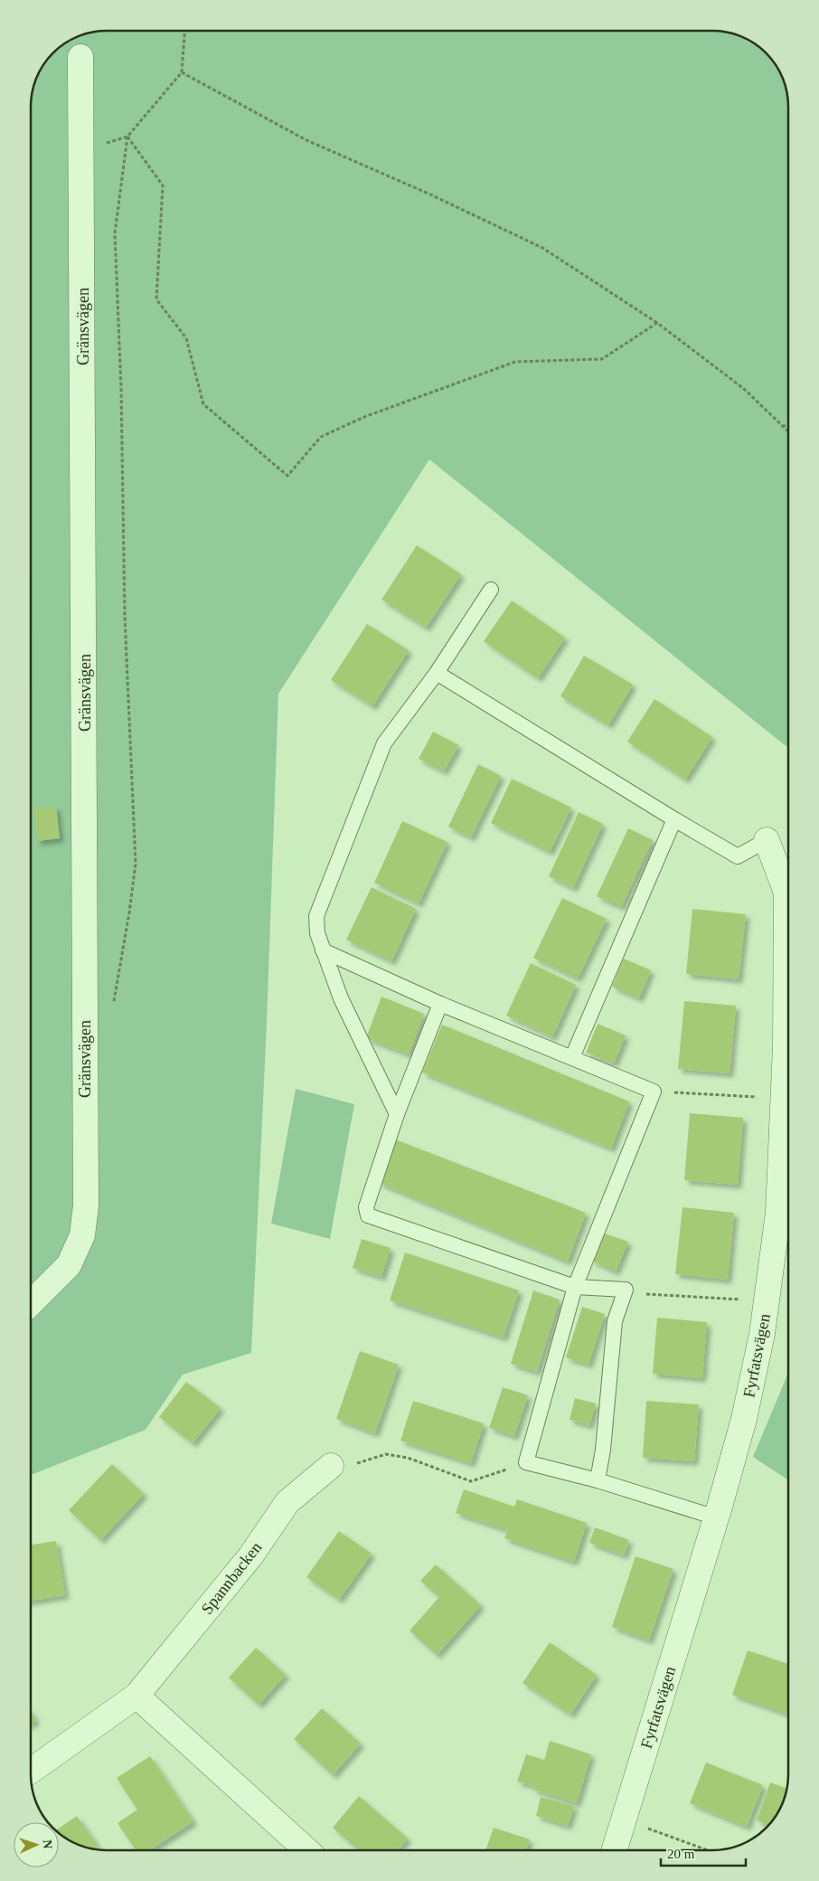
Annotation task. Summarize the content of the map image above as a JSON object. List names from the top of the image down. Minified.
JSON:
{"streets":{"street":["Gränsvägen","Fyrfatsvägen","Spannbacken"]},"scale_bar":"20 m","north":"right"}
